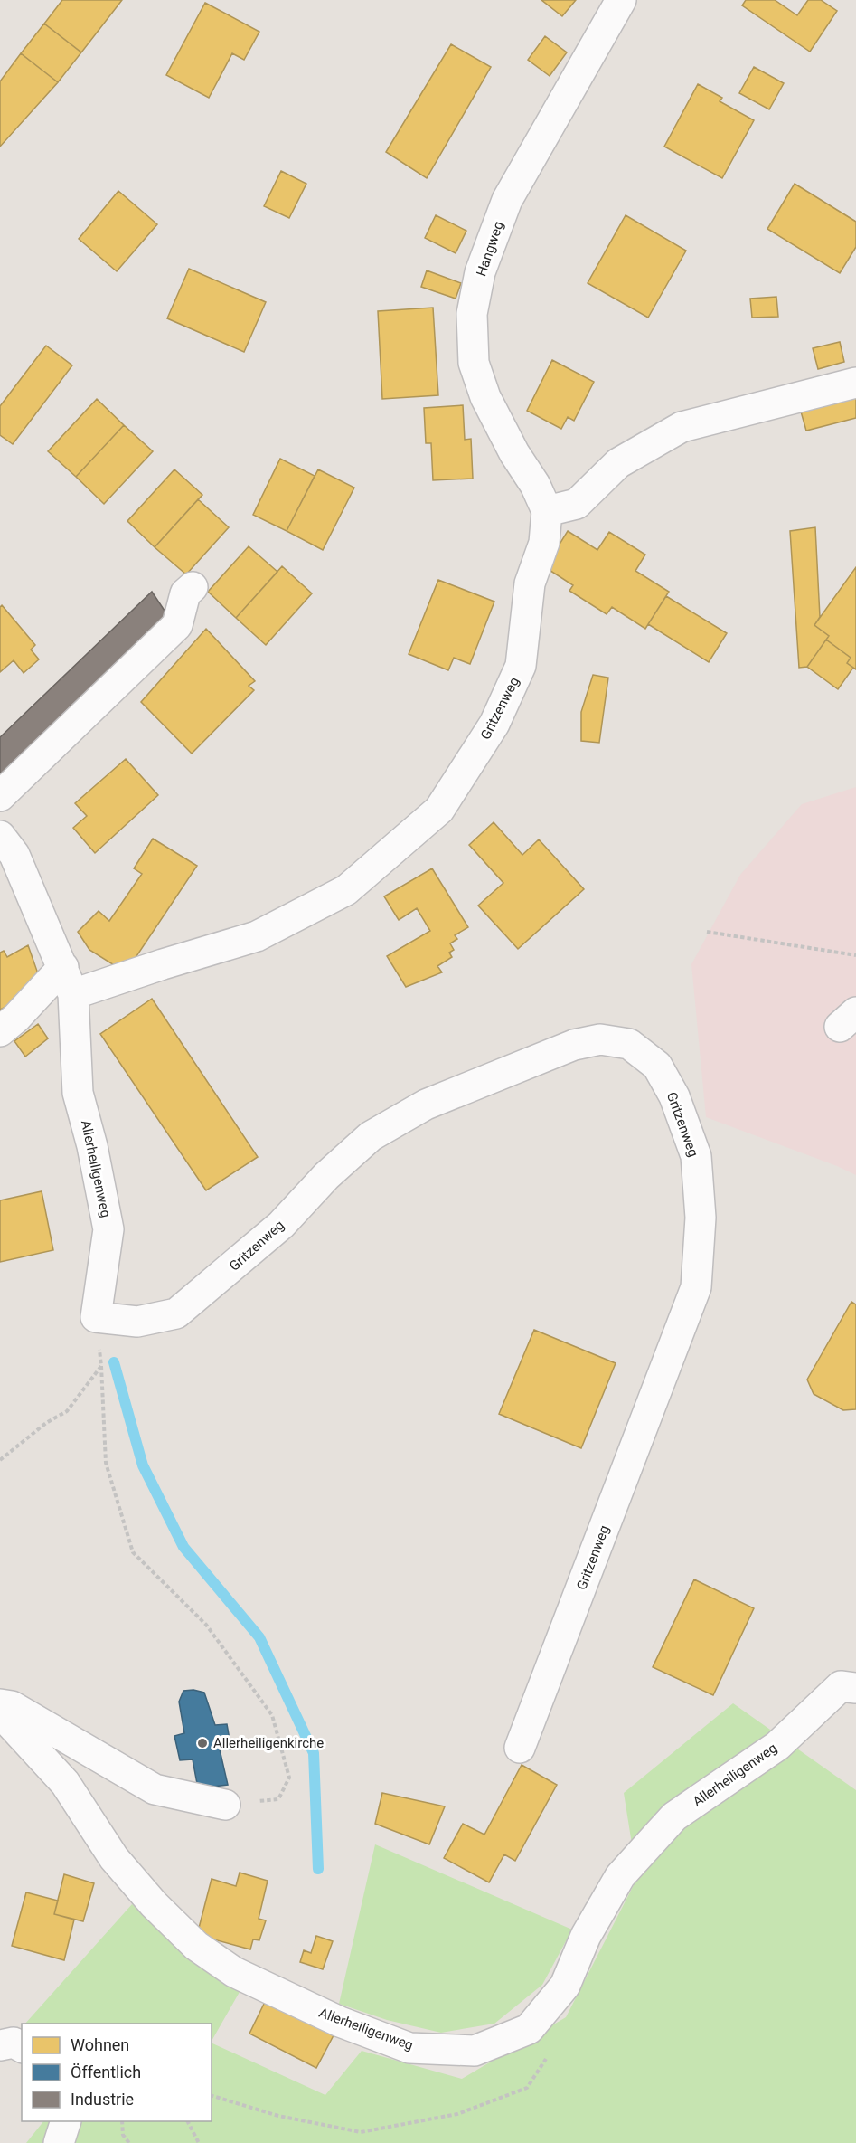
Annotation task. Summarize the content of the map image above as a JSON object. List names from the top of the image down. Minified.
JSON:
{"streets":{"street":["Hangweg","Gritzenweg","Allerheiligenweg"]},"crossings":[["Hangweg","Gritzenweg"],["Gritzenweg","Allerheiligenweg"]],"places":["Allerheiligenkirche"],"legend":["Wohnen","Öffentlich","Industrie"]}
